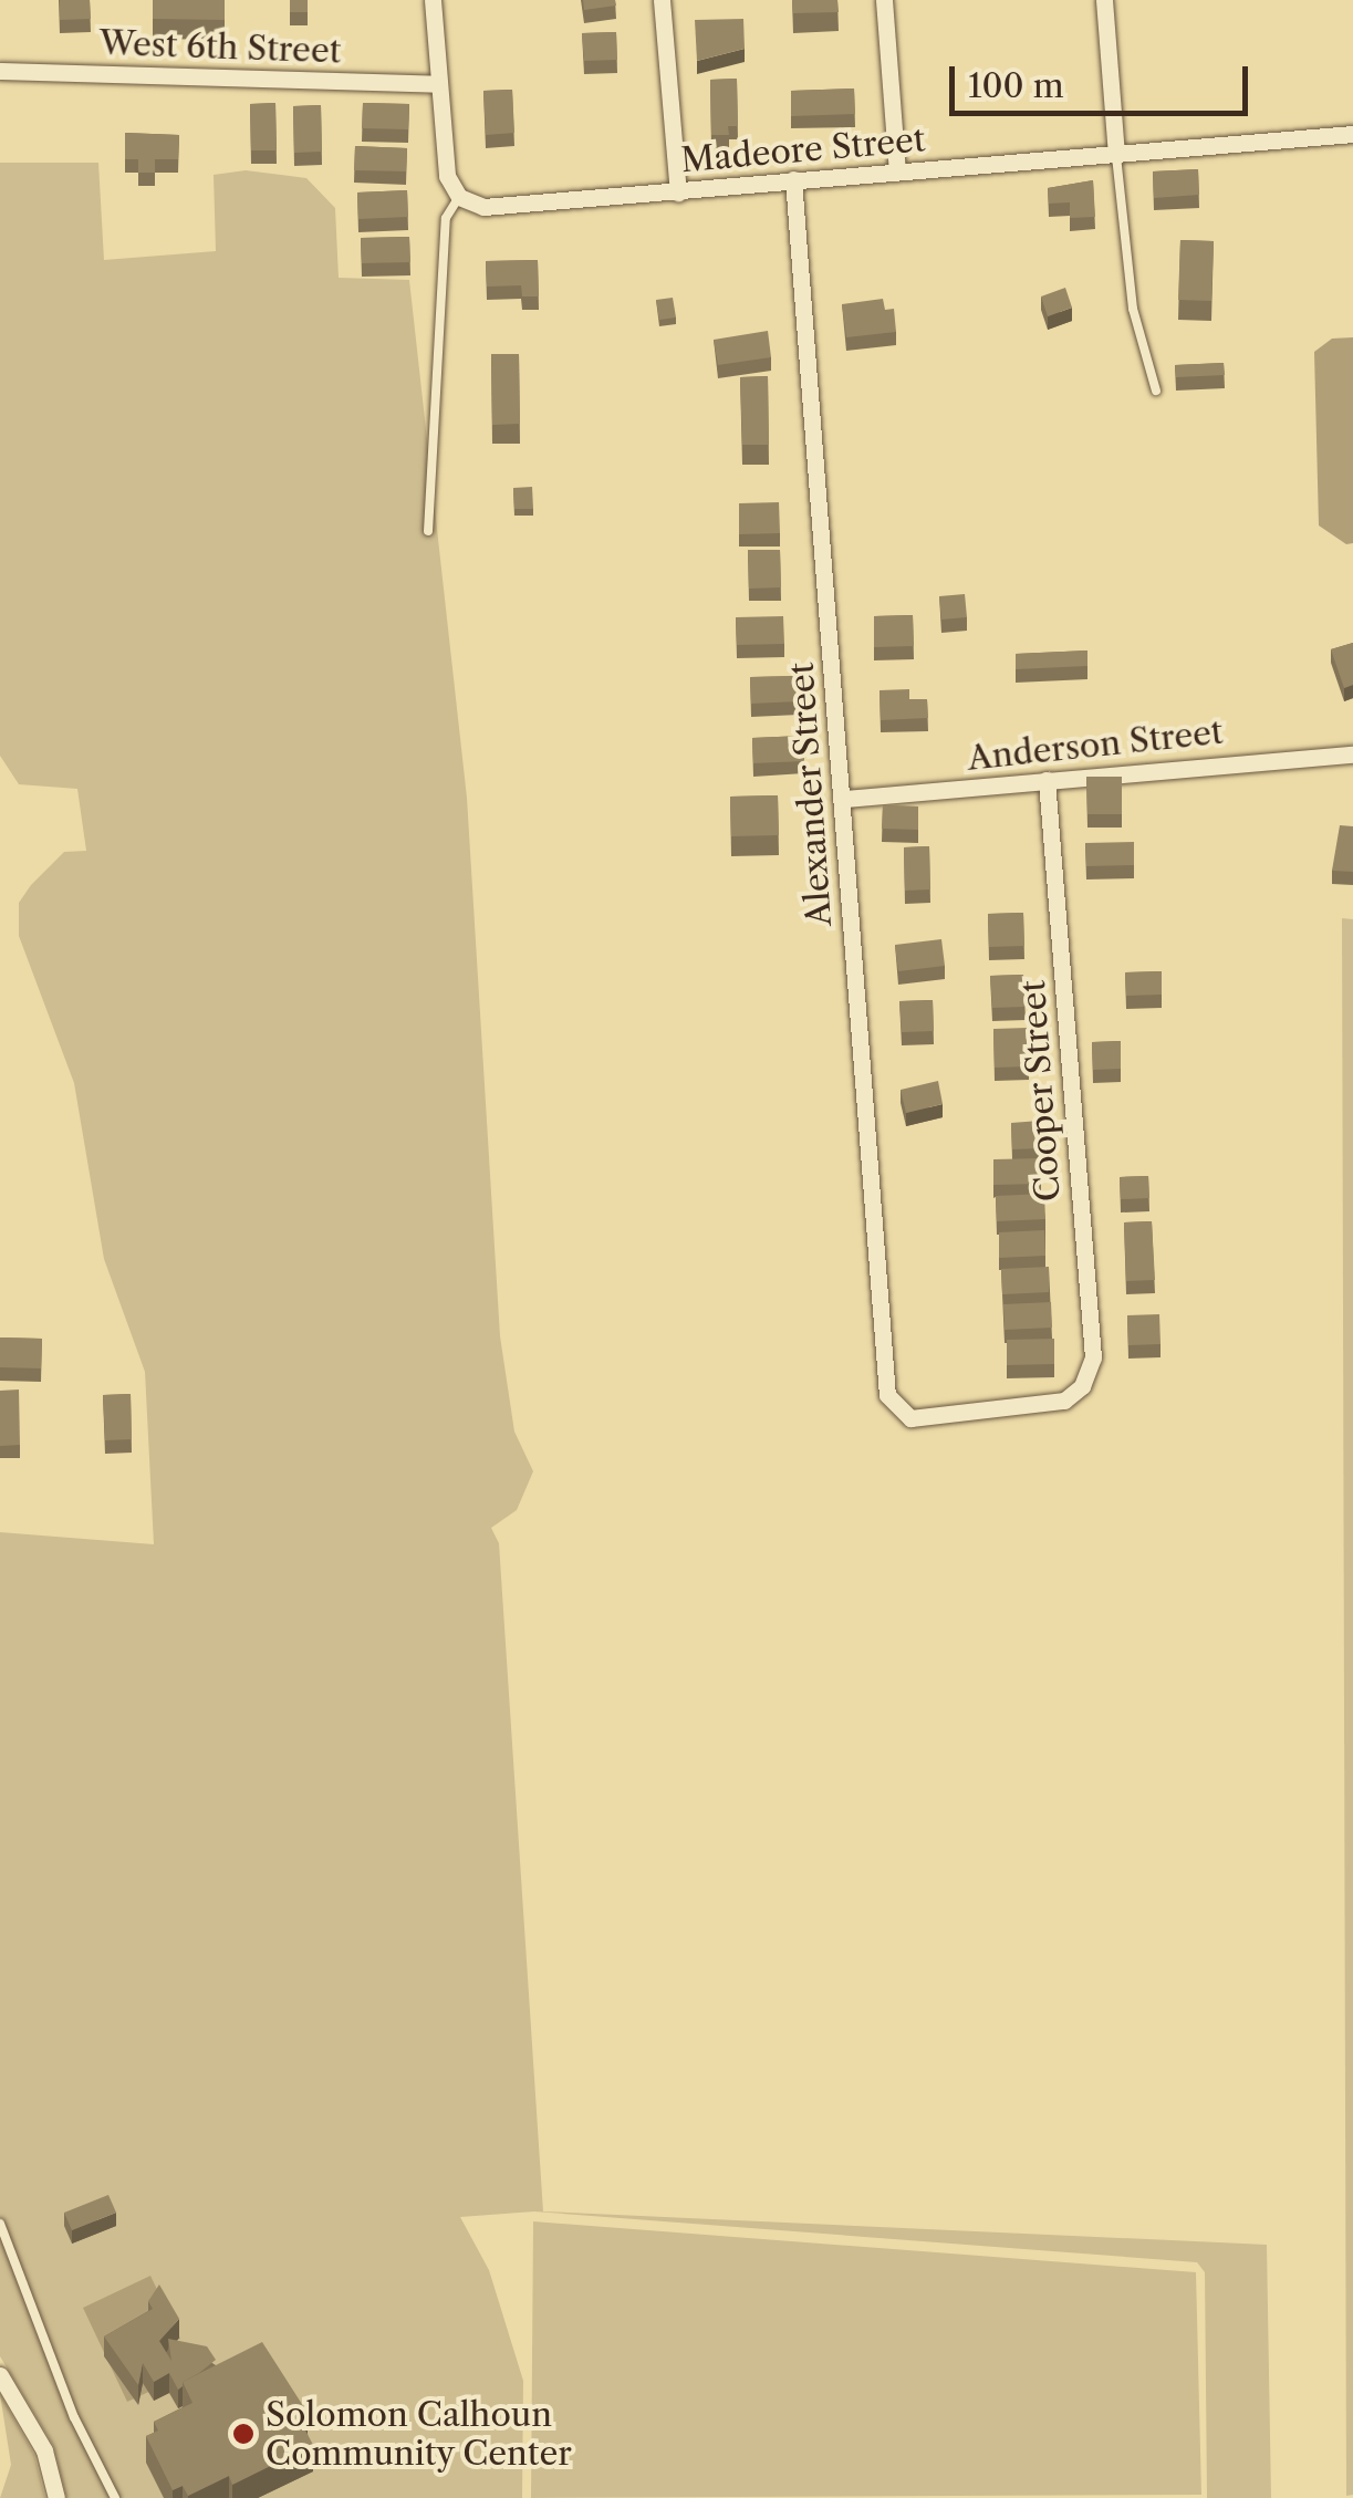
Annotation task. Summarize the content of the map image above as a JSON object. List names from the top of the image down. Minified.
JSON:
{"streets":{"street":["West 6th Street","Madeore Street","Anderson Street","Alexander Street","Cooper Street"]},"crossings":[["Madeore Street","Alexander Street"],["Anderson Street","Alexander Street"],["Anderson Street","Cooper Street"],["Alexander Street","Cooper Street"]],"places":["Solomon Calhoun Community Center"],"scale_bar":"100 m"}
